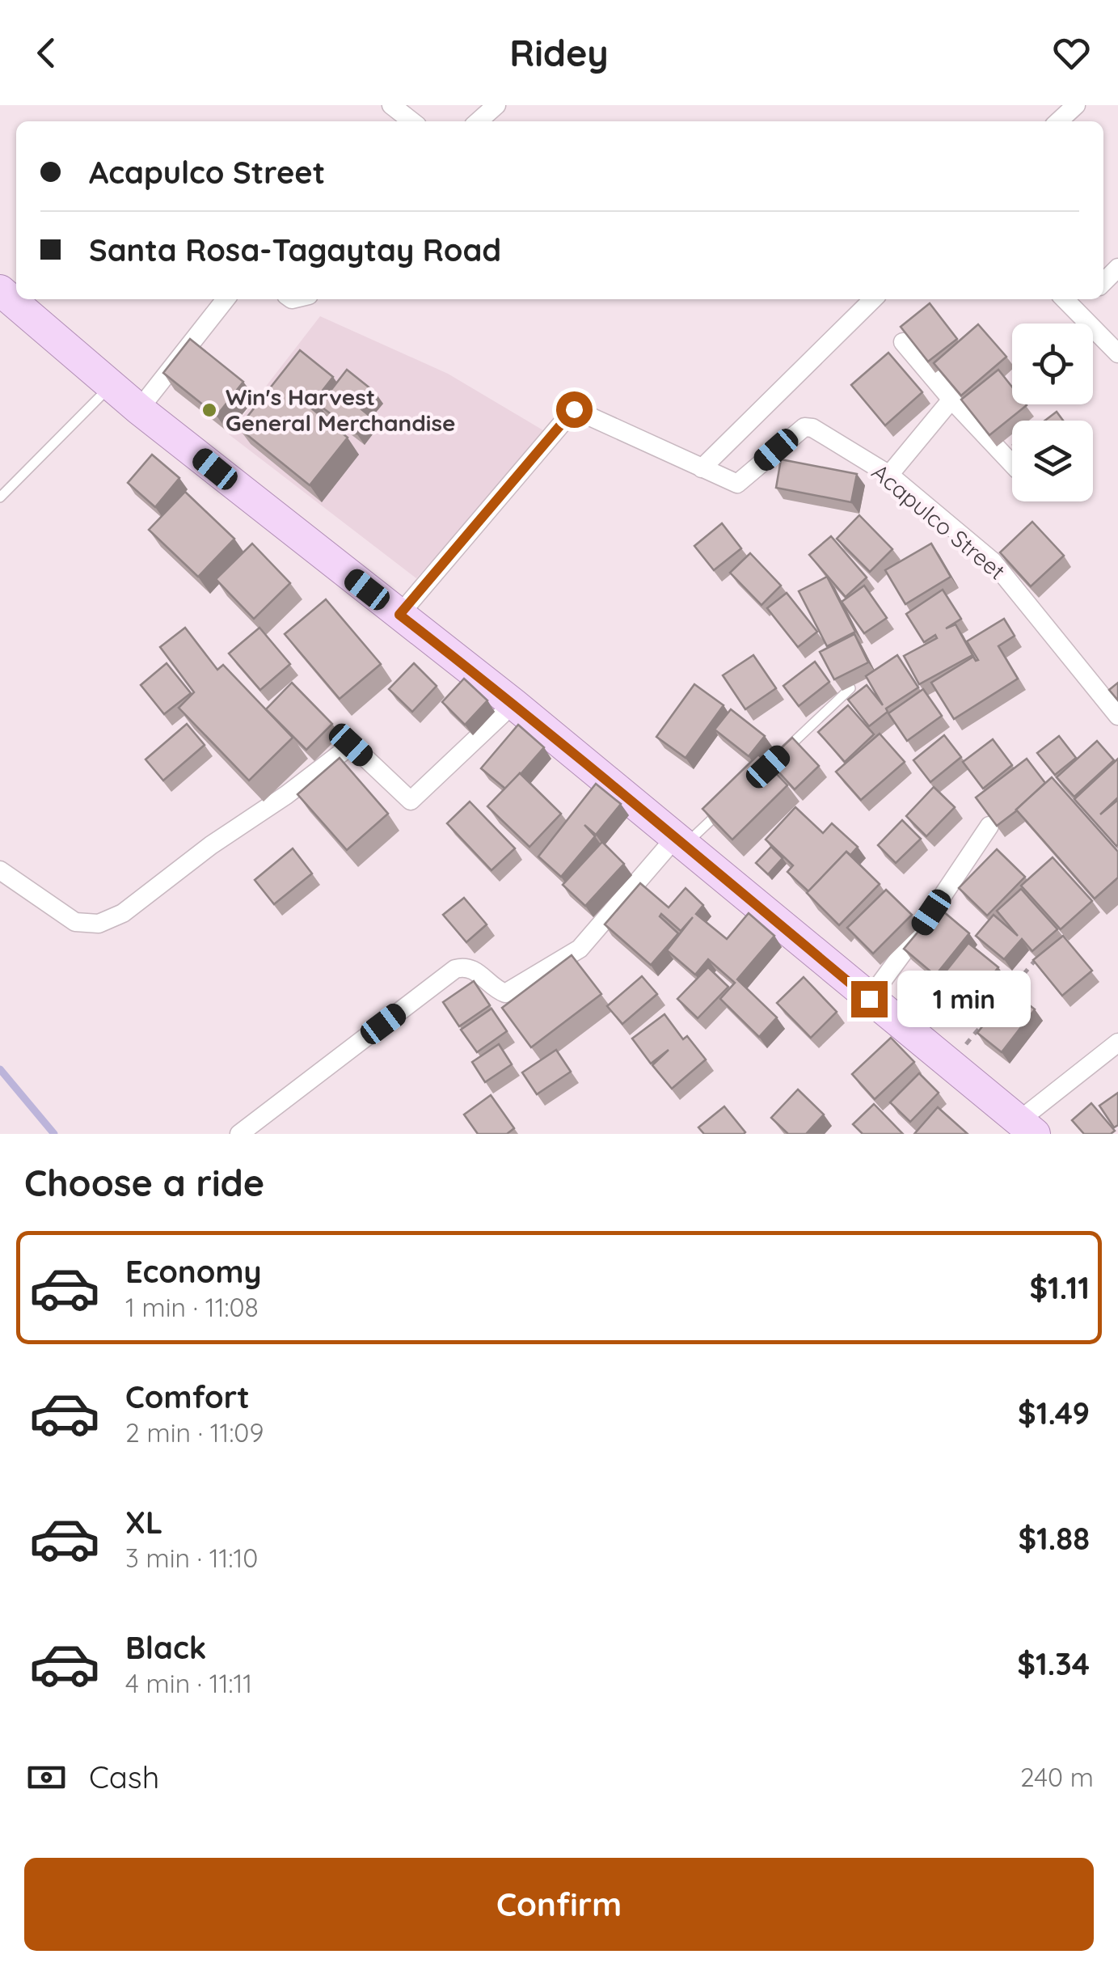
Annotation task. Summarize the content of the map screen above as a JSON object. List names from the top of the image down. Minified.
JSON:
{"streets":{"street":["Acapulco Street"]},"places":["Win's Harvest General Merchandise"],"page":{"header":"Ridey","banner":["Acapulco Street","Santa Rosa-Tagaytay Road"],"bubble":"1 min","heading":"Choose a ride","list":[{"name":"Economy","note":"1 min · 11:08","value":"$1.11"},{"name":"Comfort","note":"2 min · 11:09","value":"$1.49"},{"name":"XL","note":"3 min · 11:10","value":"$1.88"},{"name":"Black","note":"4 min · 11:11","value":"$1.34"}],"pay":["Cash","240 m"],"buttons":"Confirm"}}
